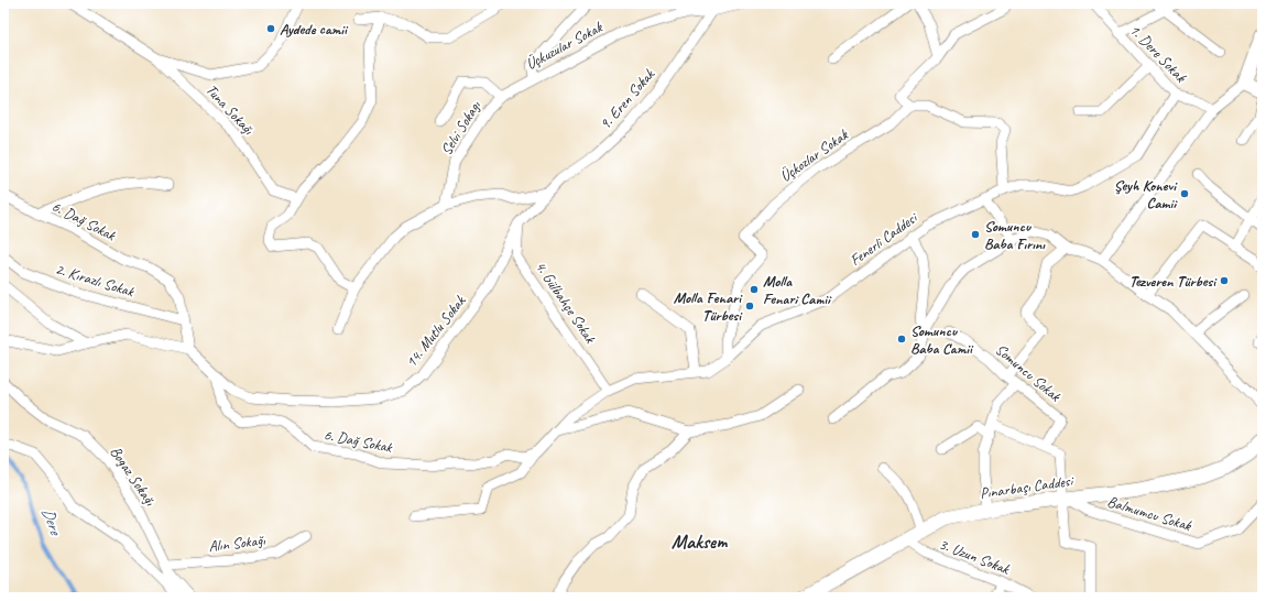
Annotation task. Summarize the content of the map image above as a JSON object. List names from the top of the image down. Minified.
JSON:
{"streets":{"main road":["Pınarbaşı Caddesi"],"street":["Üçkuzular Sokak","1. Dere Sokak","9. Eren Sokak","Tuna Sokağı","Selvi Sokagı","Üçkozlar Sokak","6. Dağ Sokak","Fenerli Caddesi","2. Kırazlı Sokak","4. Gülbahçe Sokak","14. Mutlu Sokak","Somuncu Sokak","Bogaz Sokağı","Balmumcu Sokak","Alın Sokağı","3. Uzun Sokak"]},"crossings":[["Üçkuzular Sokak","9. Eren Sokak"],["Üçkuzular Sokak","Selvi Sokagı"],["1. Dere Sokak","Fenerli Caddesi"],["9. Eren Sokak","14. Mutlu Sokak"],["Üçkozlar Sokak","Fenerli Caddesi"],["6. Dağ Sokak","2. Kırazlı Sokak"],["6. Dağ Sokak","14. Mutlu Sokak"],["Fenerli Caddesi","4. Gülbahçe Sokak"],["4. Gülbahçe Sokak","14. Mutlu Sokak"],["Bogaz Sokağı","Alın Sokağı"],["Pınarbaşı Caddesi","Balmumcu Sokak"],["Pınarbaşı Caddesi","3. Uzun Sokak"]],"districts":["Maksem"],"water":["Dere"],"places":["Aydede camii","Şeyh Konevi Camii","Somuncu Baba Fırını","Tezveren Türbesi","Molla Fenari Camii","Molla Fenari Türbesi","Somuncu Baba Camii"]}
